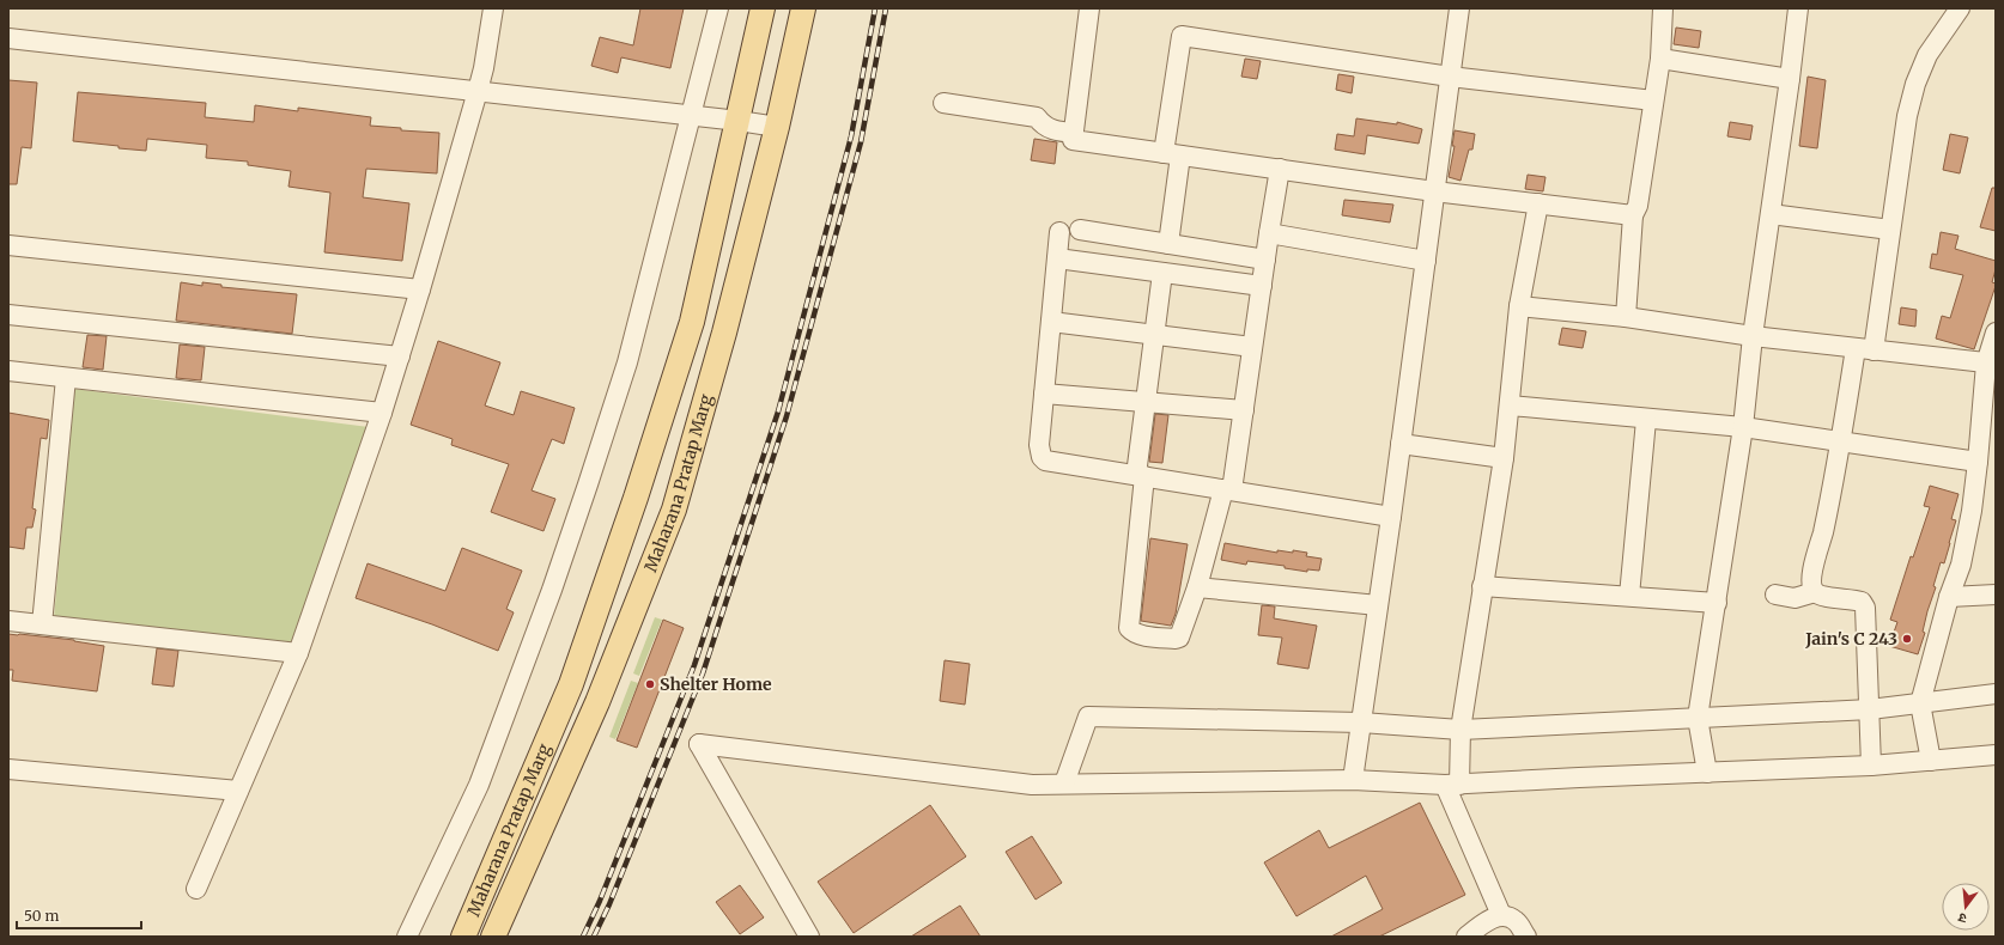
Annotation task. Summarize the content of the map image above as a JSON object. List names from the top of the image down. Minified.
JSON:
{"streets":{"main road":["Maharana Pratap Marg"]},"places":["Jain's C 243","Shelter Home"],"scale_bar":"50 m","north":"bottom"}
